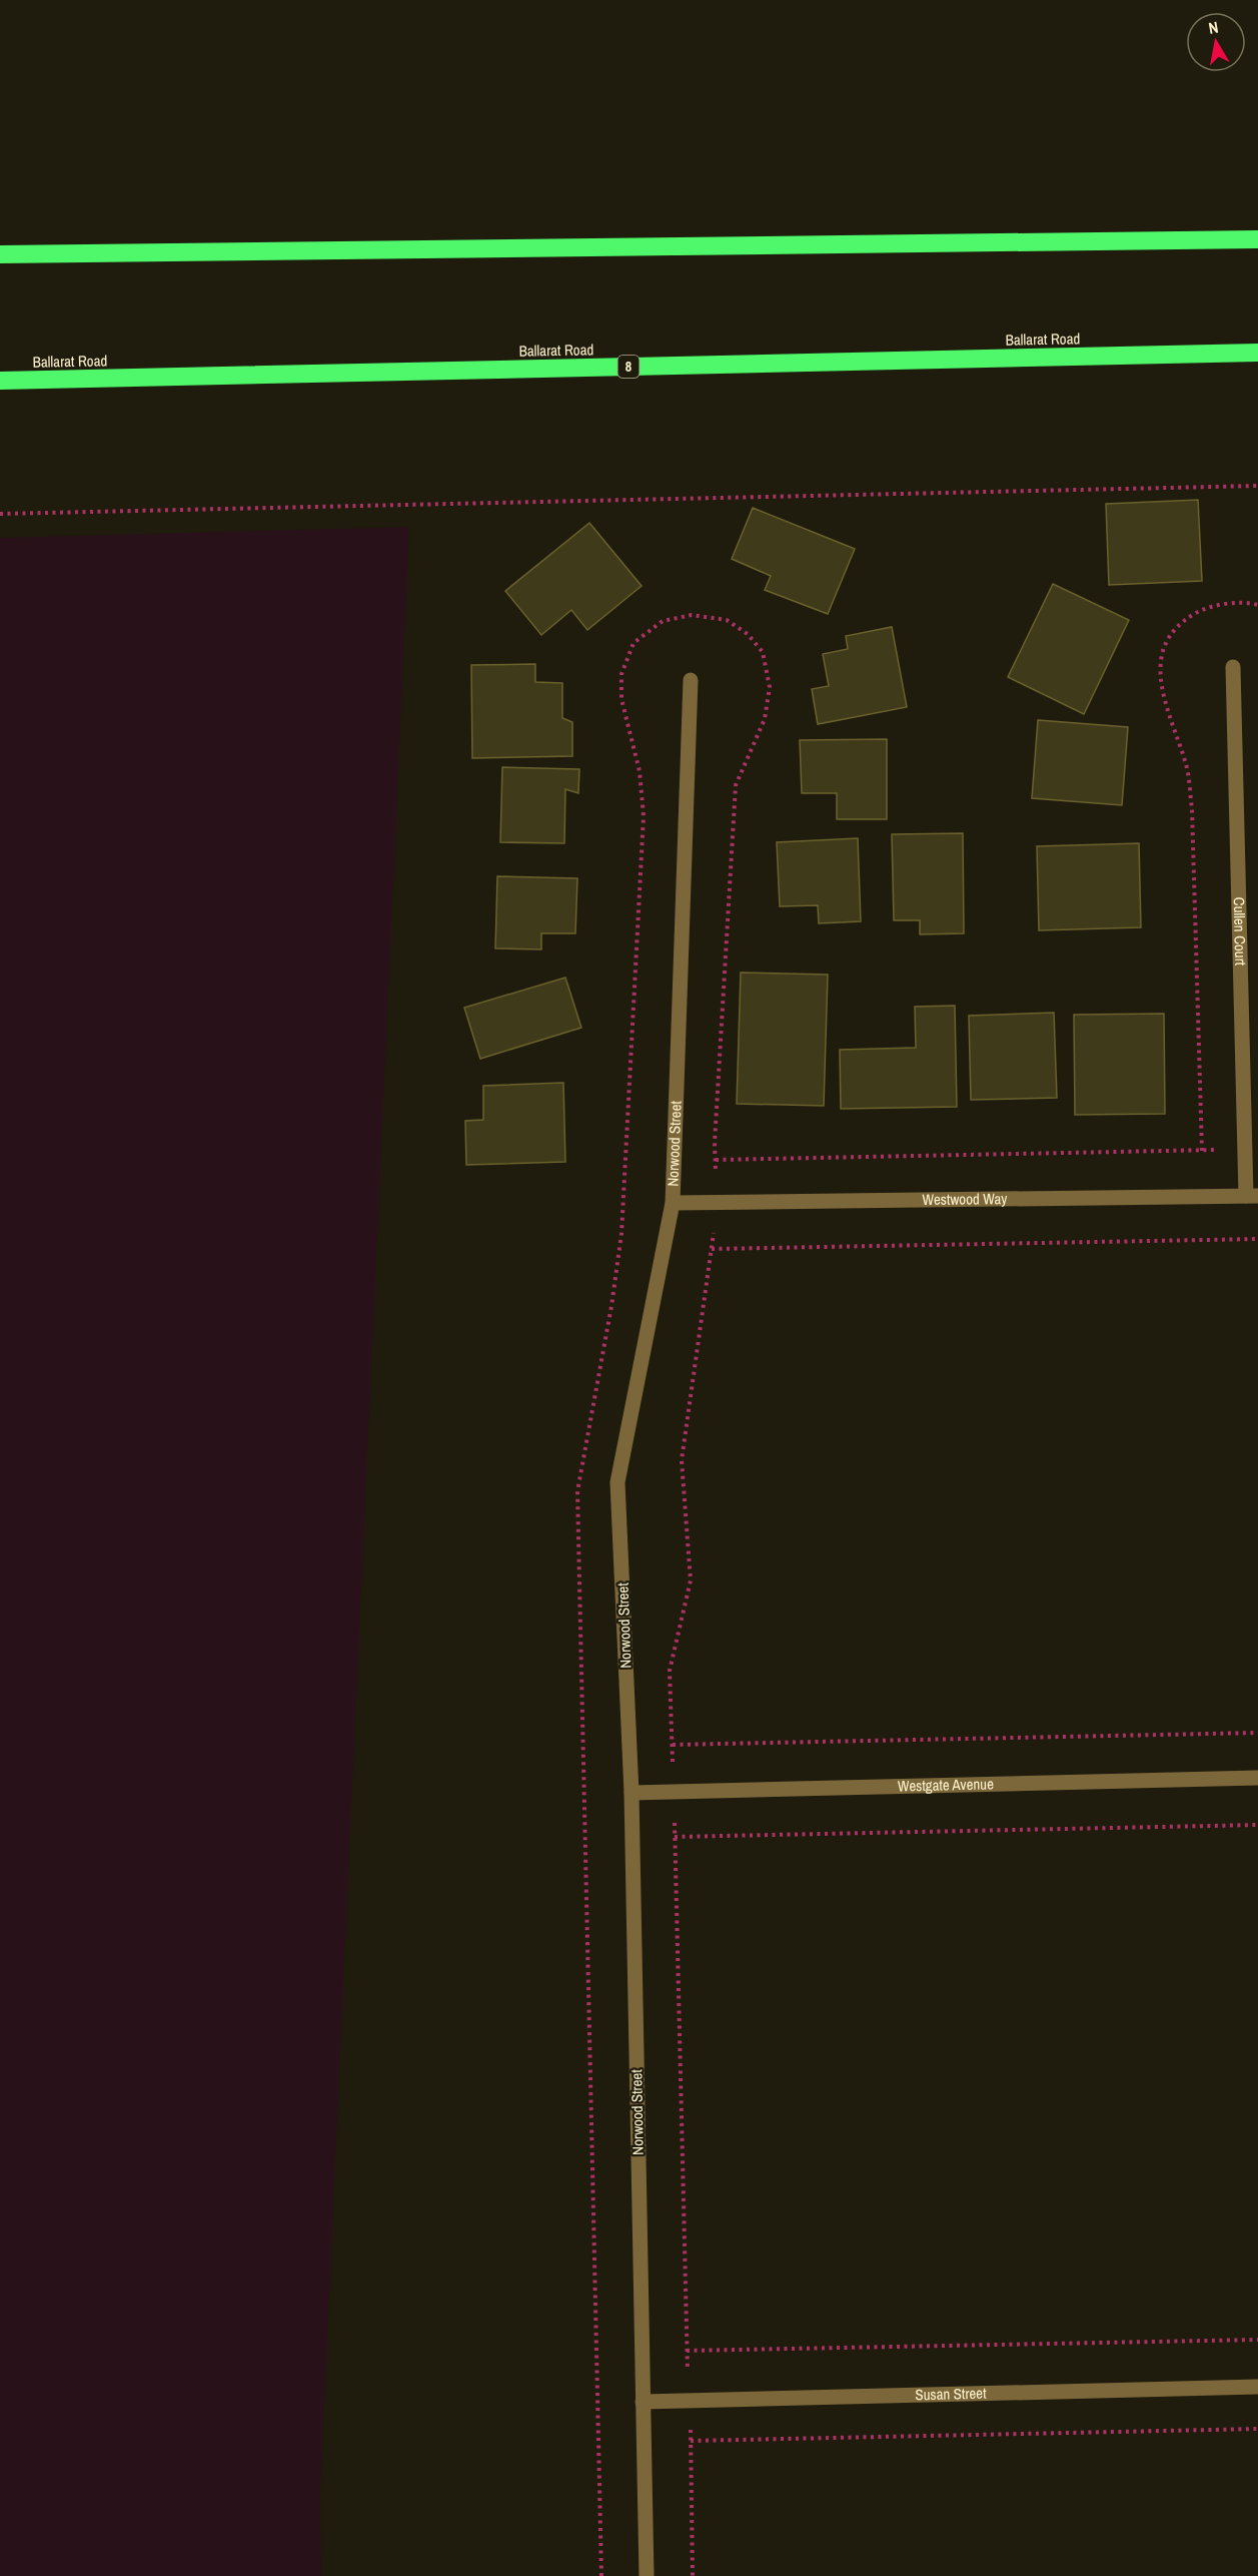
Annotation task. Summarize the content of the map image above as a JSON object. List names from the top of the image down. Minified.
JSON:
{"streets":{"highway":["Ballarat Road","8"],"street":["Cullen Court","Norwood Street","Westwood Way","Westgate Avenue","Susan Street"]},"crossings":[["Cullen Court","Westwood Way"],["Norwood Street","Westwood Way"],["Norwood Street","Westgate Avenue"],["Norwood Street","Susan Street"]],"north":"top"}
